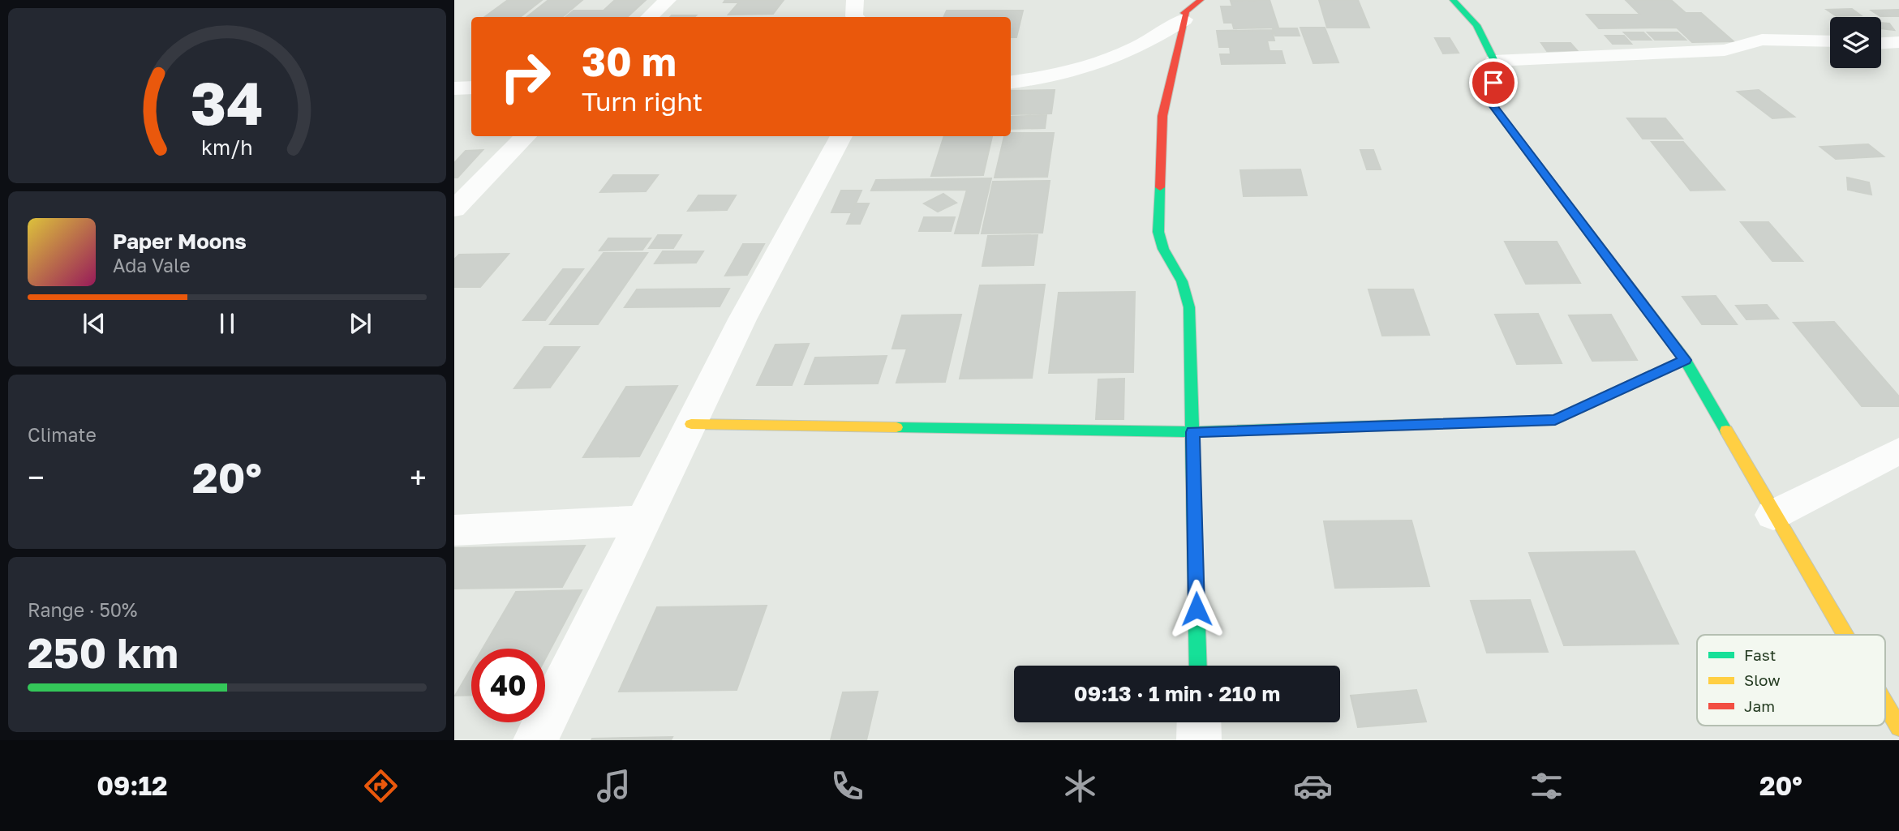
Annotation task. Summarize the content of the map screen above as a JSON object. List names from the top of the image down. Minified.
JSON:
{"legend":["Fast","Slow","Jam"],"page":{"turn":["30 m","Turn right"],"song":["Paper Moons","Ada Vale"],"tile":["Climate",["Range · 50%","250 km"]],"heat":["−","20°","+"],"limit":"40","trip":"09:13 · 1 min · 210 m","tabs":["09:12","20°"],"gauge":["34","km/h"]}}
